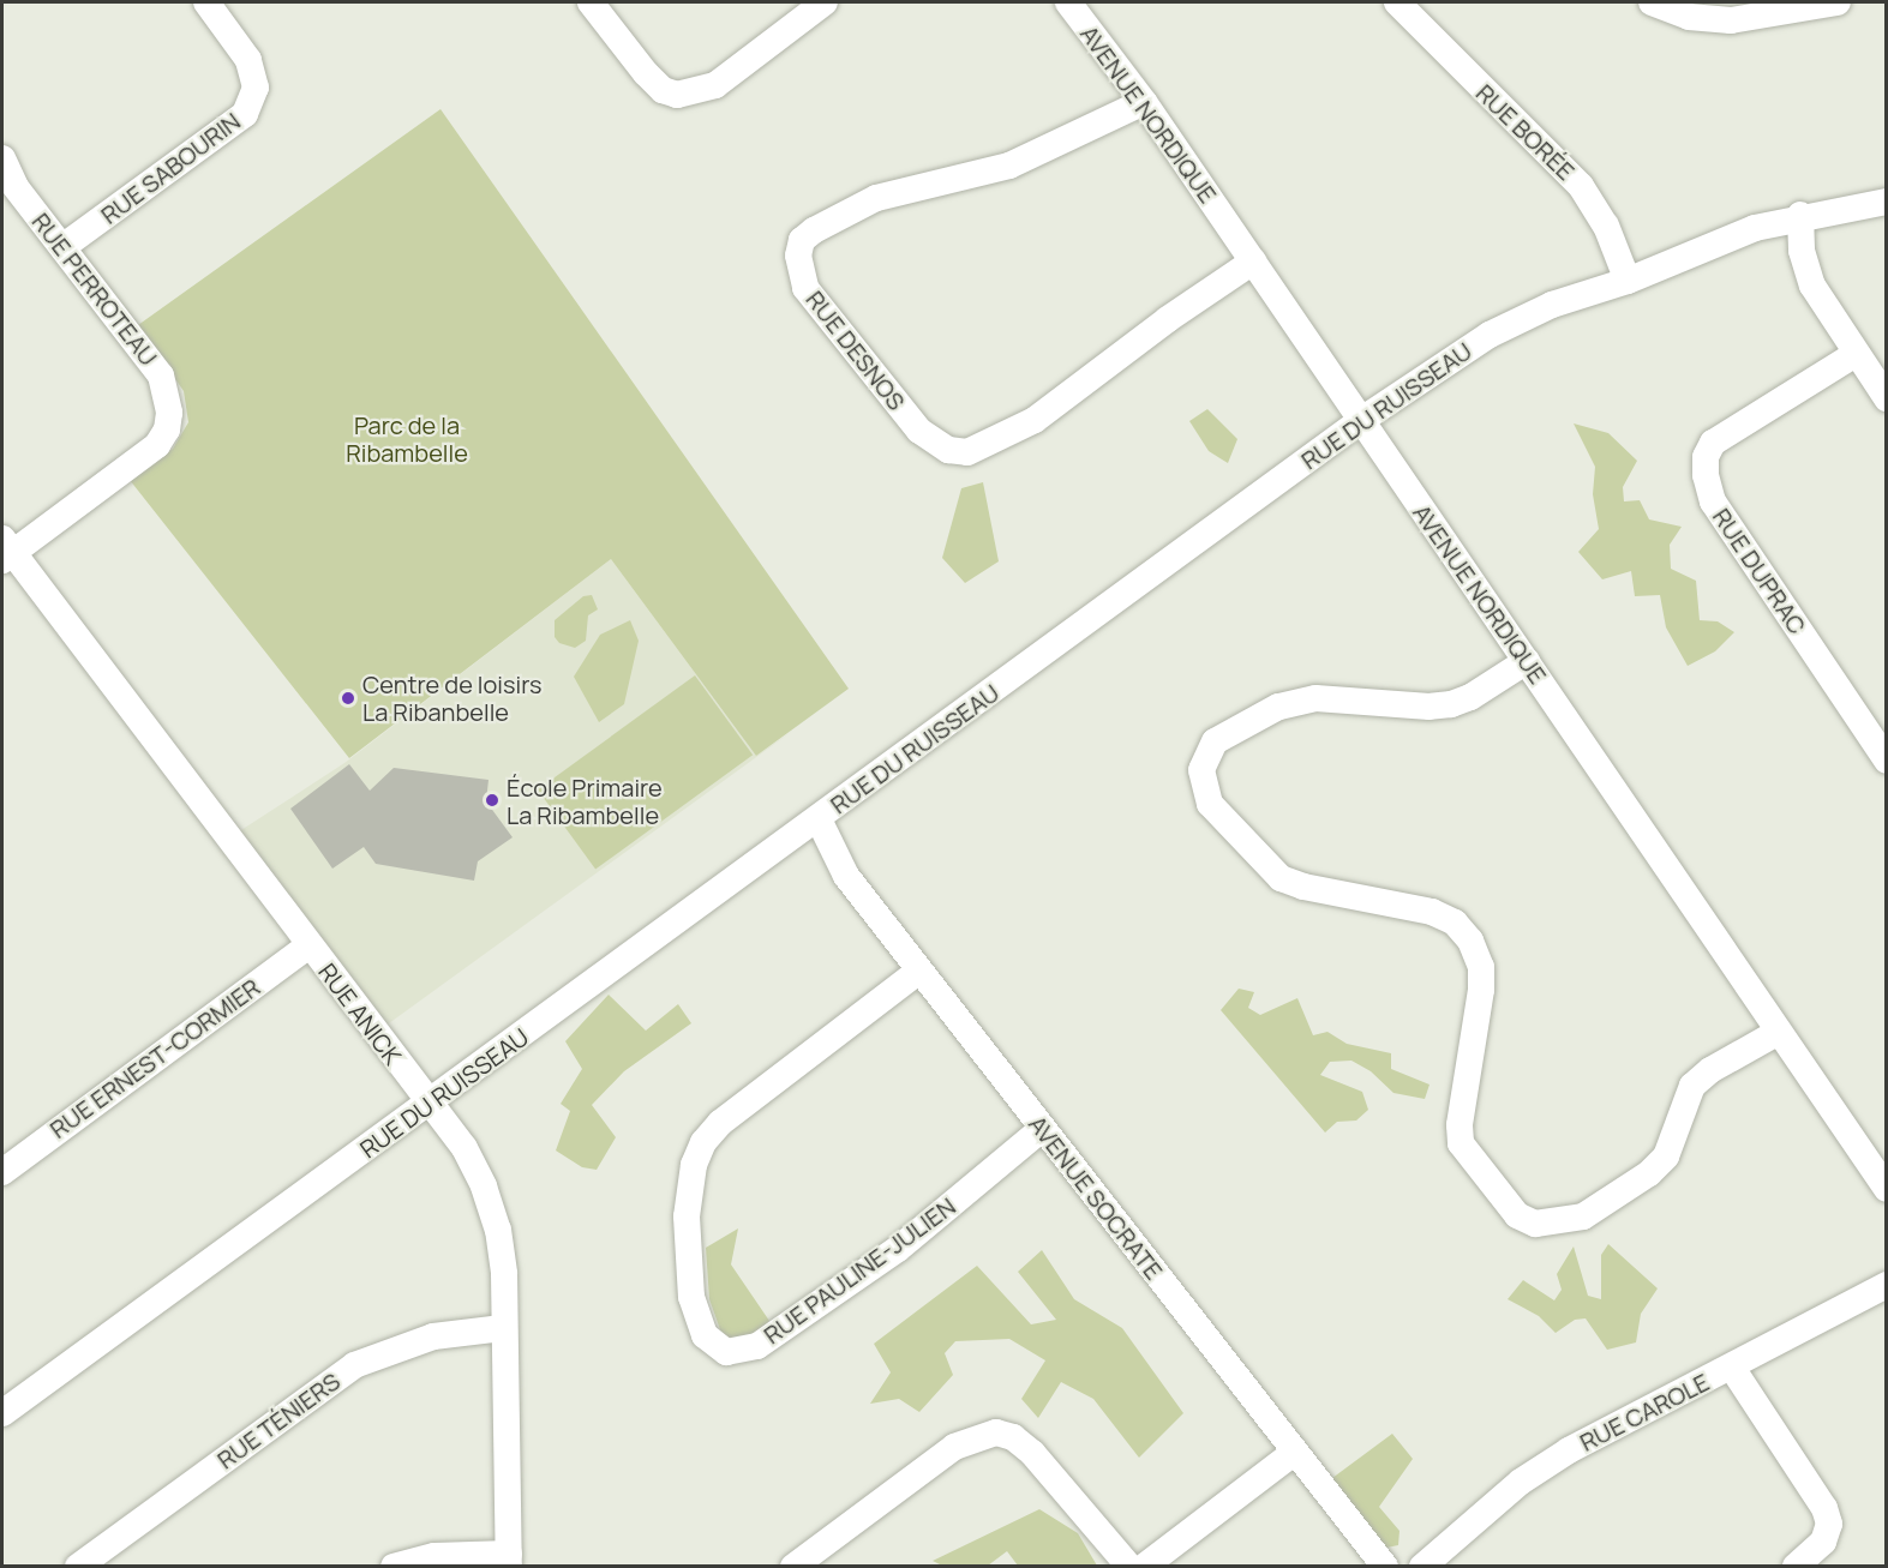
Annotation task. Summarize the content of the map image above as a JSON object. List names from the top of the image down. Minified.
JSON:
{"streets":{"street":["AVENUE NORDIQUE","RUE BORÉE","RUE SABOURIN","RUE PERROTEAU","RUE DESNOS","RUE DU RUISSEAU","RUE DUPRAC","RUE ANICK","RUE ERNEST-CORMIER","AVENUE SOCRATE","RUE PAULINE-JULIEN","RUE CAROLE","RUE TÉNIERS"]},"crossings":[["AVENUE NORDIQUE","RUE DESNOS"],["AVENUE NORDIQUE","RUE DU RUISSEAU"],["RUE BORÉE","RUE DU RUISSEAU"],["RUE SABOURIN","RUE PERROTEAU"],["RUE PERROTEAU","RUE ANICK"],["RUE DU RUISSEAU","RUE ANICK"],["RUE DU RUISSEAU","AVENUE SOCRATE"],["RUE ANICK","RUE ERNEST-CORMIER"],["RUE ANICK","RUE TÉNIERS"],["AVENUE SOCRATE","RUE PAULINE-JULIEN"]],"parks":["Parc de la Ribambelle"],"places":["Centre de loisirs La Ribanbelle","École Primaire La Ribambelle"]}
